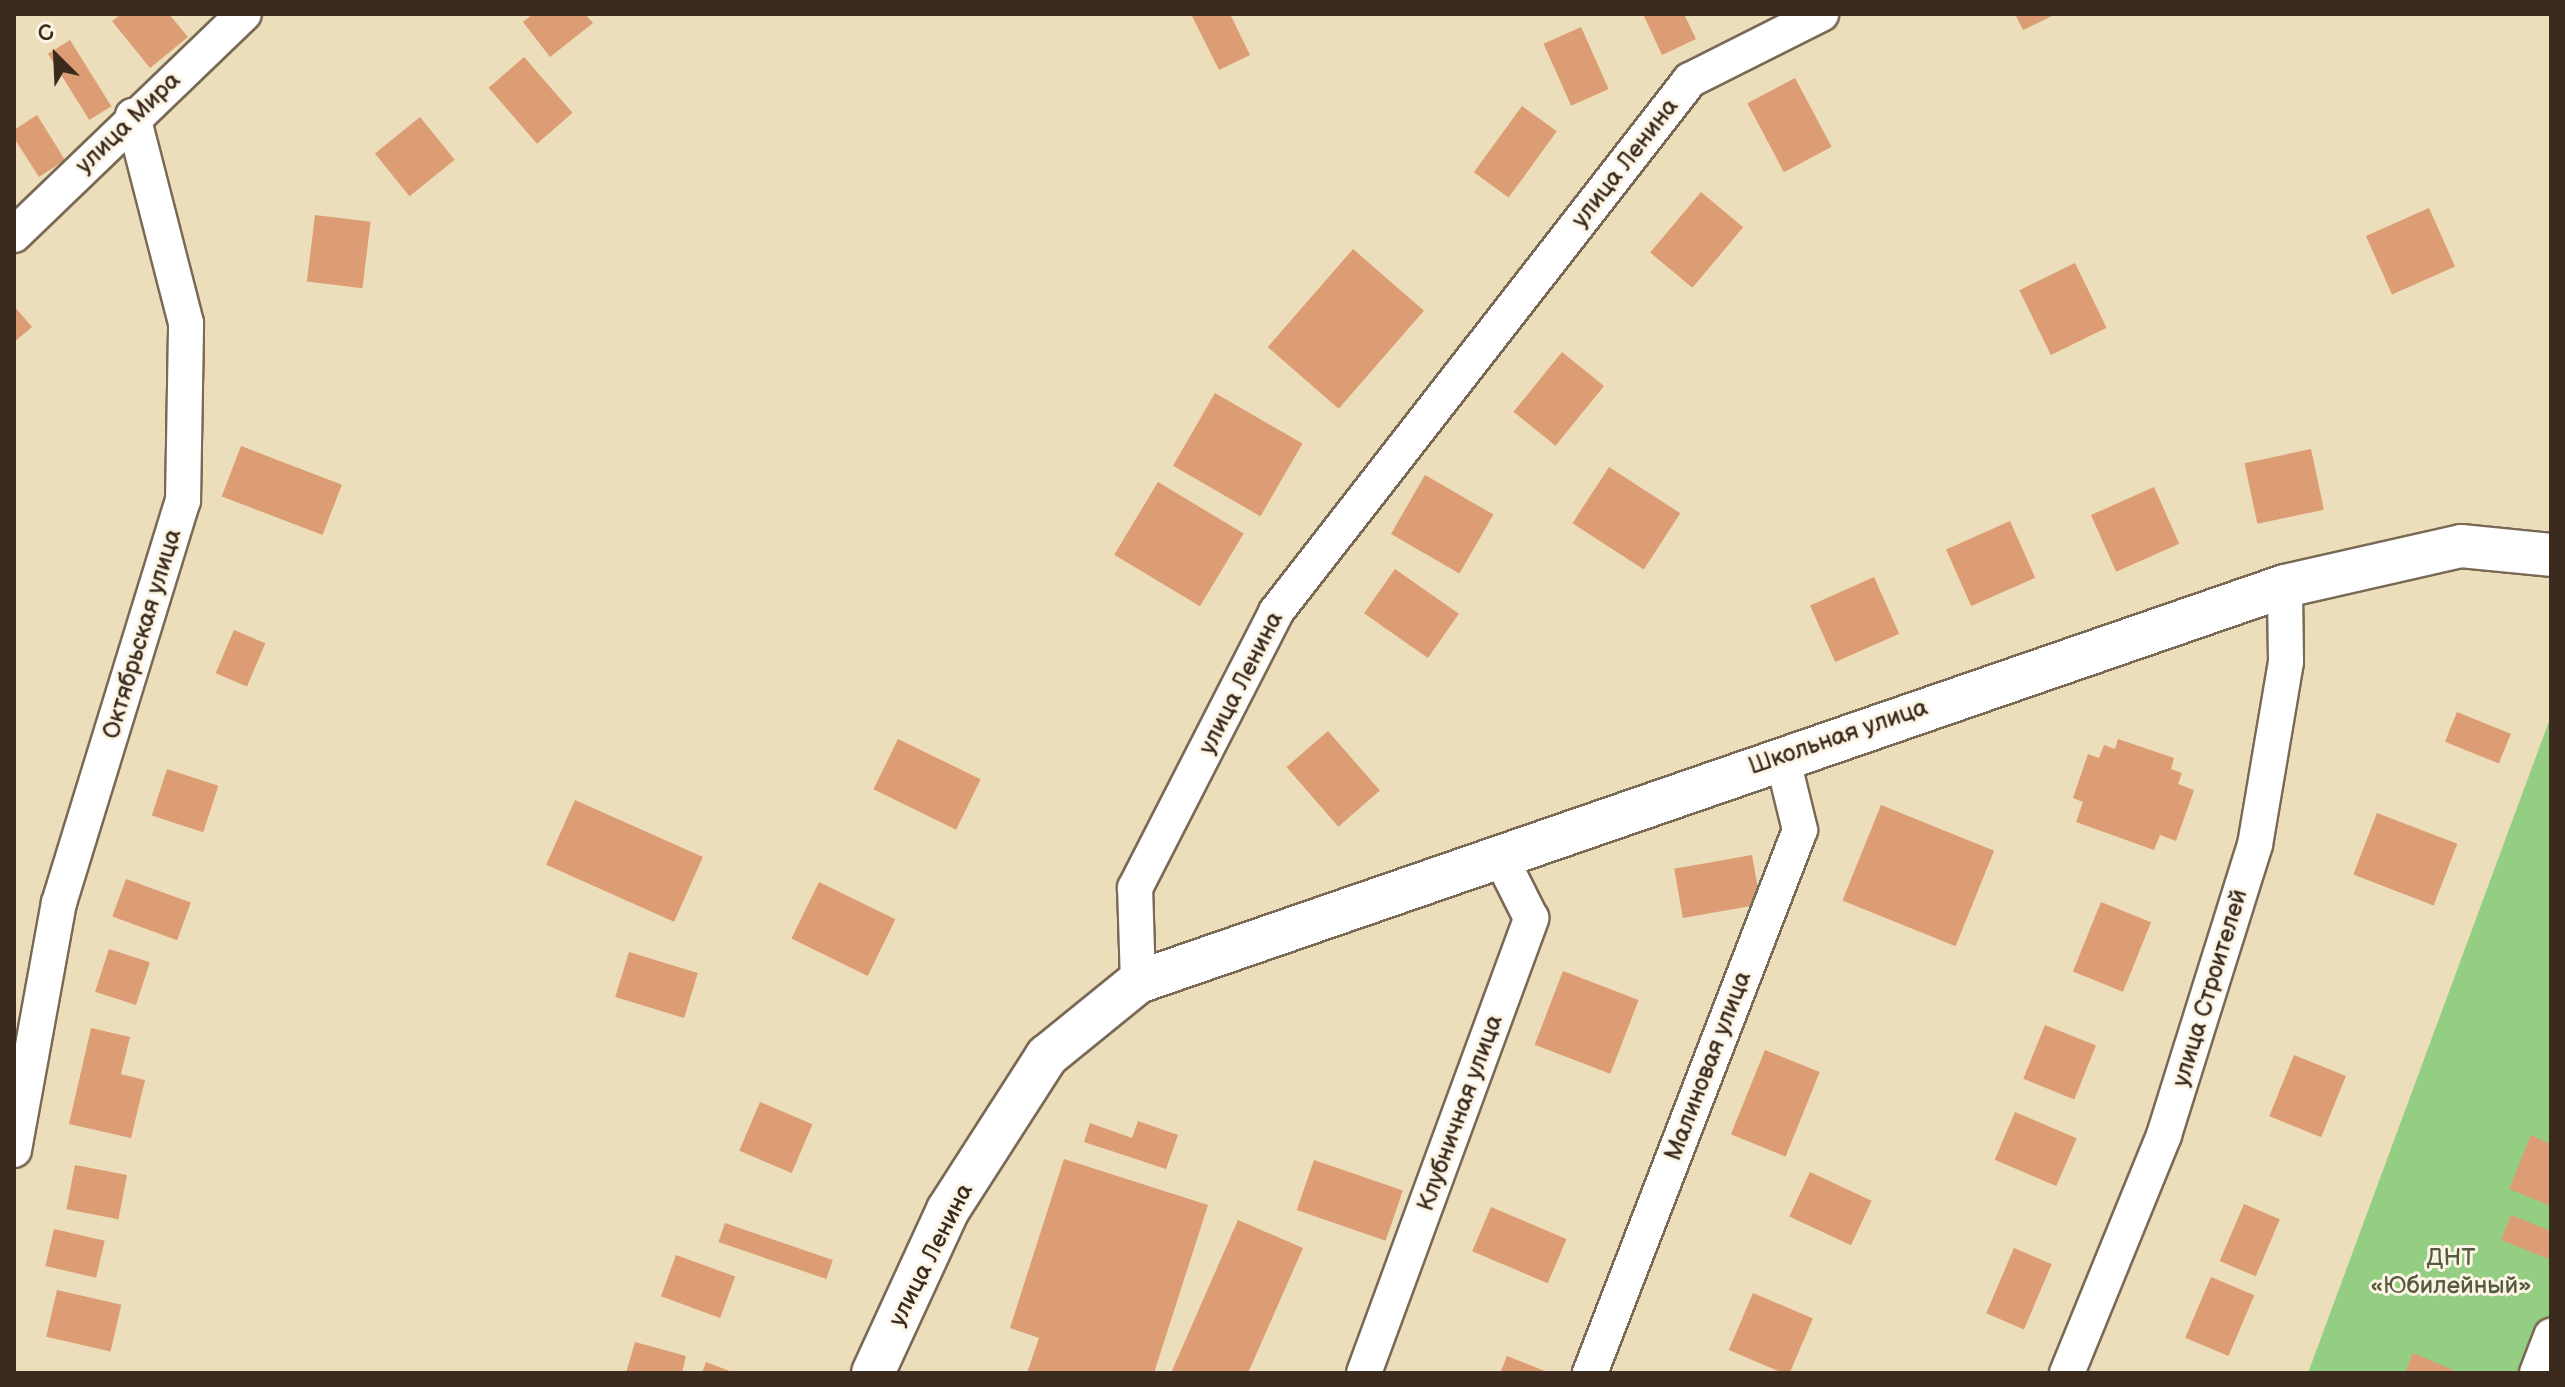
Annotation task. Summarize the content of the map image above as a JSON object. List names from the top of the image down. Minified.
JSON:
{"streets":{"street":["улица Мира","улица Ленина","Октябрьская улица","Школьная улица","улица Строителей","Малиновая улица","Клубничная улица"]},"crossings":[["улица Мира","Октябрьская улица"],["улица Ленина","Школьная улица"],["Школьная улица","улица Строителей"],["Школьная улица","Малиновая улица"],["Школьная улица","Клубничная улица"]],"parks":["ДНТ «Юбилейный»"],"north":"top left"}
